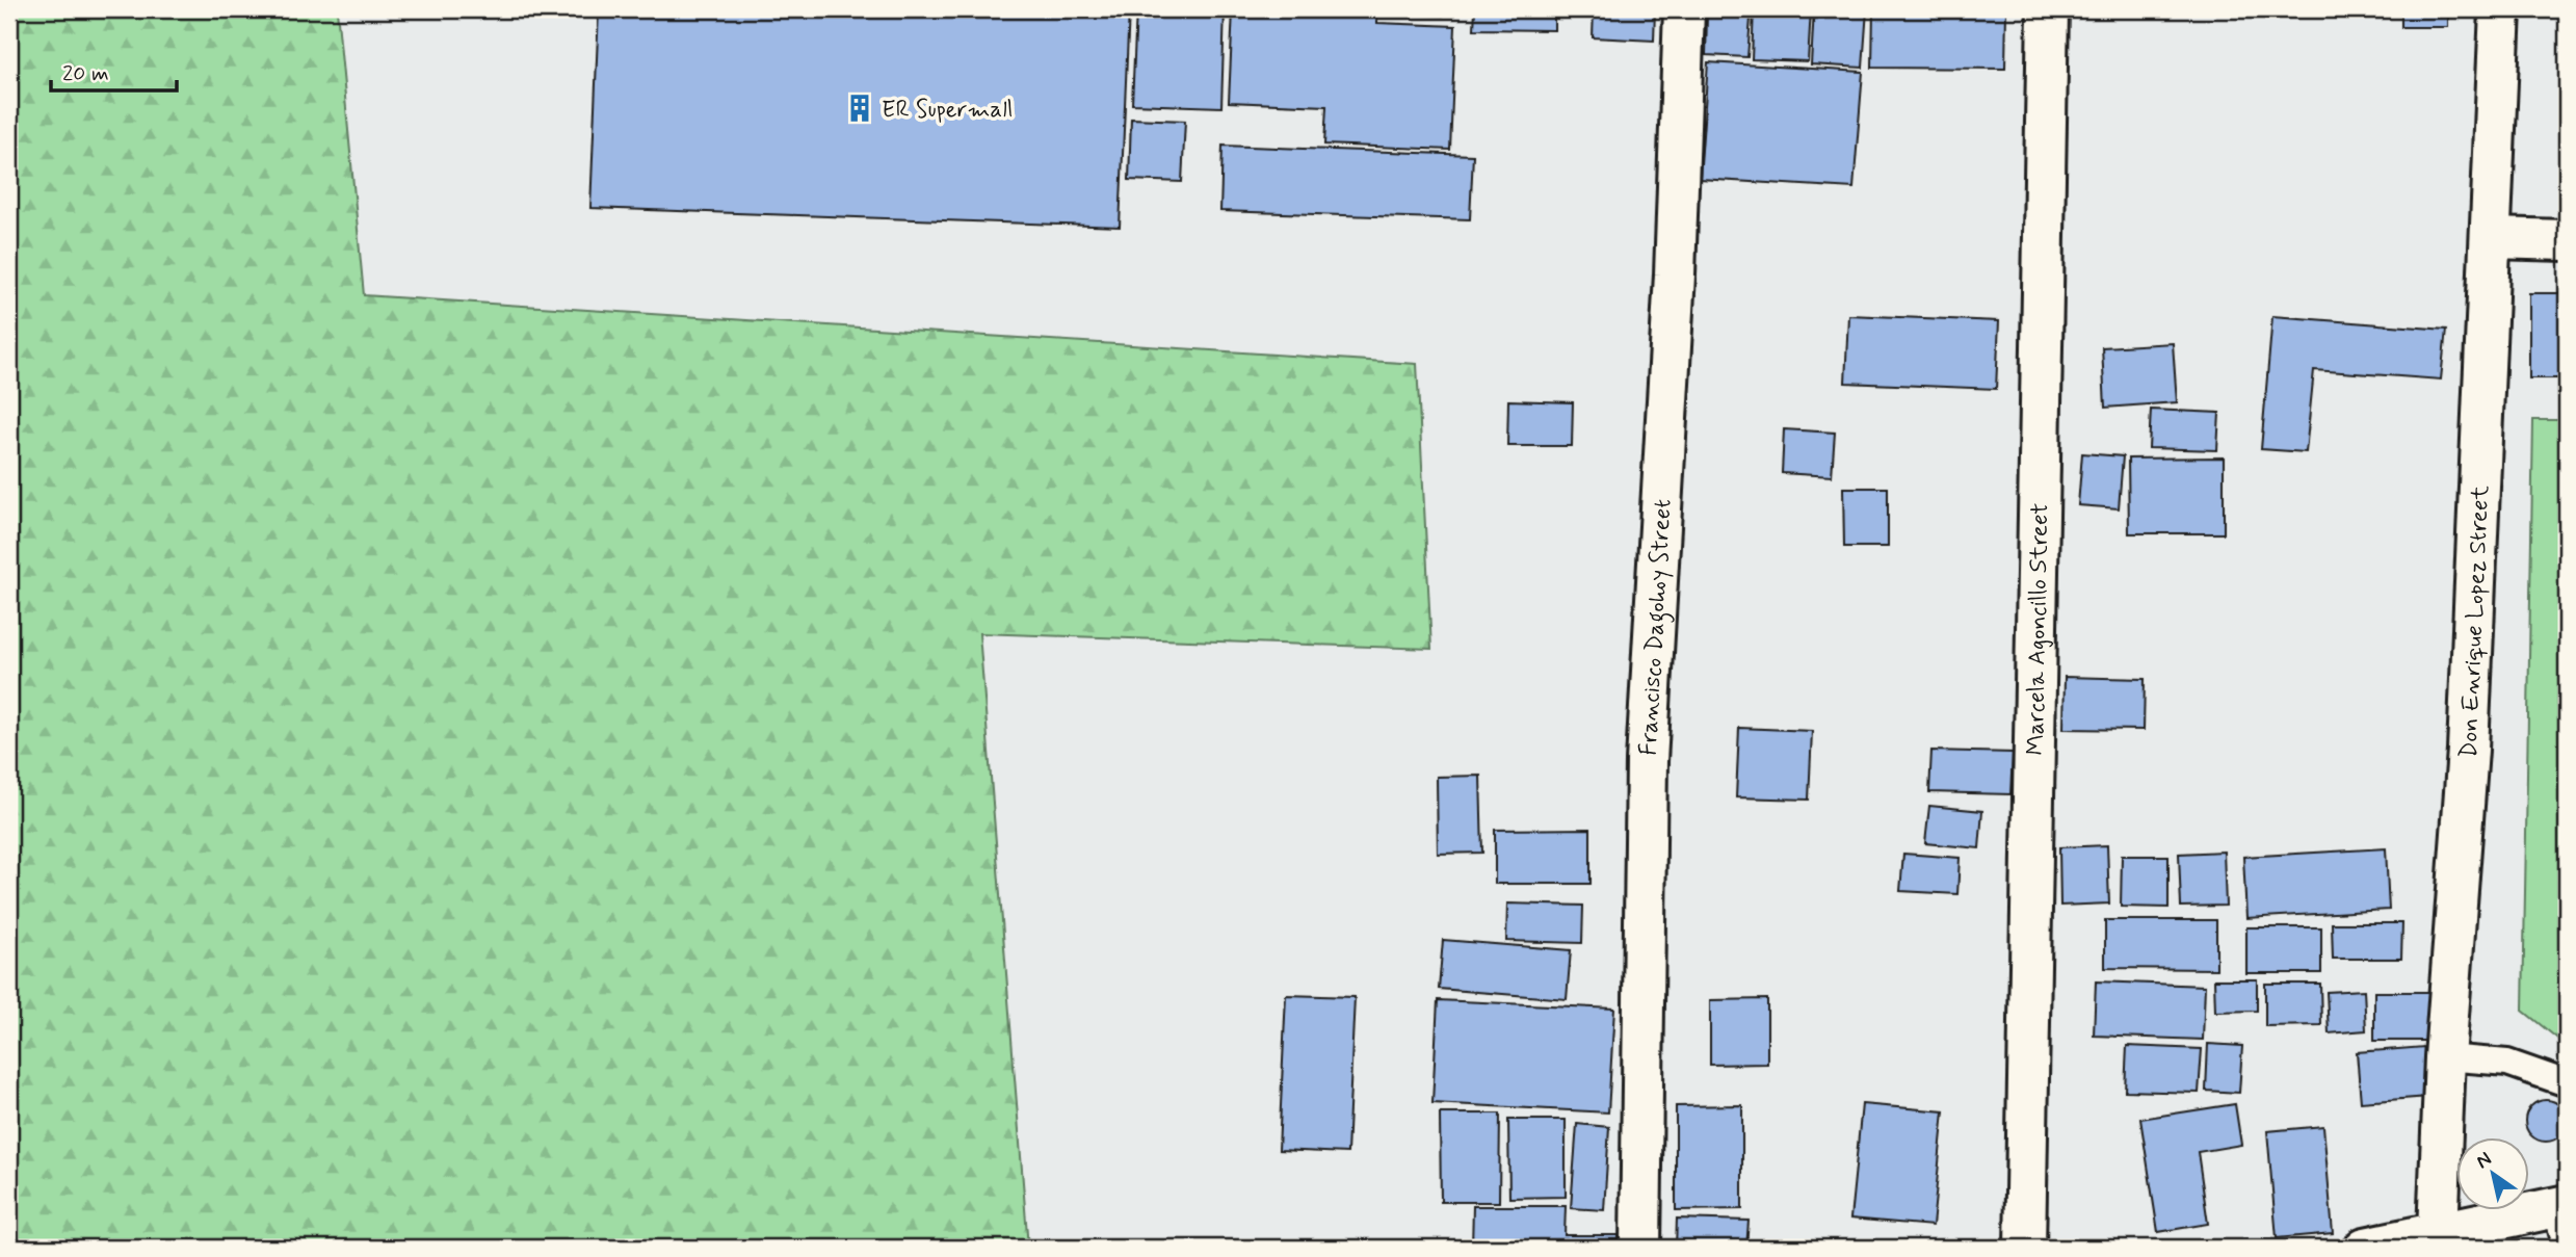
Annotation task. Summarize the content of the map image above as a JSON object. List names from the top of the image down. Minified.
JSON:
{"streets":{"street":["Don Enrique Lopez Street","Francisco Dagohoy Street","Marcela Agoncillo Street"]},"places":{"building":["ER Supermall"]},"scale_bar":"20 m","north":"top left"}
